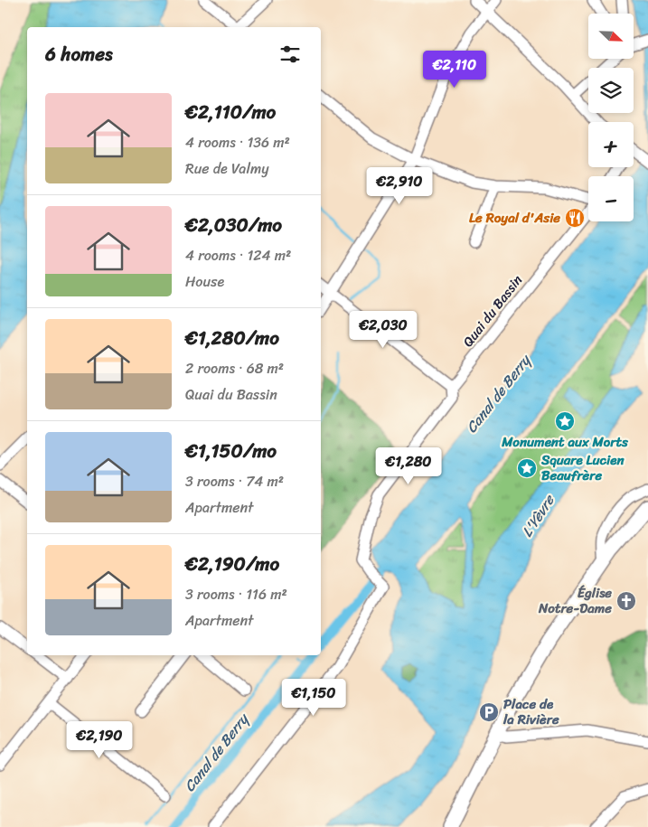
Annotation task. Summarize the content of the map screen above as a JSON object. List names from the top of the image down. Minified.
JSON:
{"streets":{"street":["Quai du Bassin"]},"water":["Canal de Berry","L'Yèvre"],"places":{"restaurant":["Le Royal d'Asie"],"place":["Monument aux Morts","Square Lucien Beaufrère"],"church":["Église Notre-Dame"],"parking":["Place de la Rivière"]},"north":"bottom right","page":{"map_buttons":["+","−"],"heading":"6 homes","price":["€2,110","€2,910","€2,030","€1,280","€1,150","€2,190"],"list":[{"name":"€2,110/mo","note":"4 rooms · 136 m² · Rue de Valmy"},{"name":"€2,030/mo","note":"4 rooms · 124 m² · House"},{"name":"€1,280/mo","note":"2 rooms · 68 m² · Quai du Bassin"},{"name":"€1,150/mo","note":"3 rooms · 74 m² · Apartment"},{"name":"€2,190/mo","note":"3 rooms · 116 m² · Apartment"}]}}
